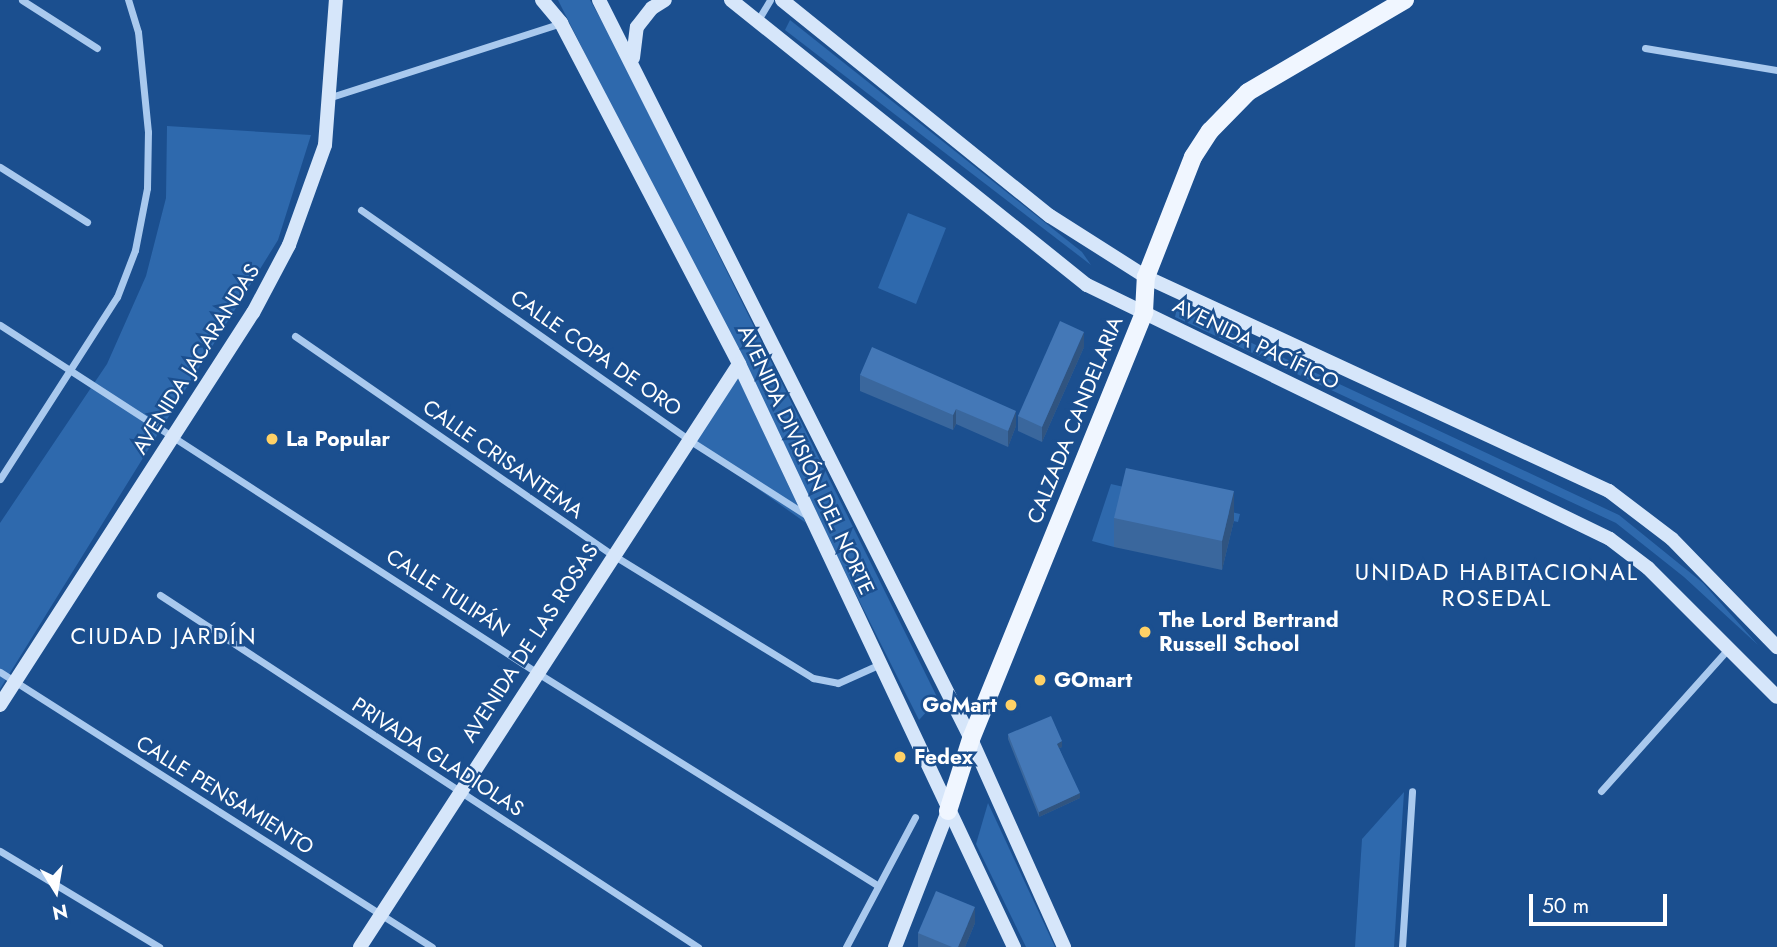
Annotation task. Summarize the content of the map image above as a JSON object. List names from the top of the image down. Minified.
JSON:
{"streets":{"main road":["CALZADA CANDELARIA"],"street":["AVENIDA PACÍFICO","CALLE COPA DE ORO","AVENIDA JACARANDAS","CALLE CRISANTEMA","AVENIDA DIVISIÓN DEL NORTE","CALLE TULIPÁN","AVENIDA DE LAS ROSAS","PRIVADA GLADIOLAS","CALLE PENSAMIENTO"]},"crossings":[["AVENIDA PACÍFICO","CALZADA CANDELARIA"],["CALLE COPA DE ORO","AVENIDA DIVISIÓN DEL NORTE"],["CALLE COPA DE ORO","AVENIDA DE LAS ROSAS"],["AVENIDA JACARANDAS","CALLE TULIPÁN"],["AVENIDA JACARANDAS","CALLE PENSAMIENTO"],["CALZADA CANDELARIA","AVENIDA DIVISIÓN DEL NORTE"],["CALLE CRISANTEMA","AVENIDA DIVISIÓN DEL NORTE"],["CALLE CRISANTEMA","AVENIDA DE LAS ROSAS"],["AVENIDA DIVISIÓN DEL NORTE","AVENIDA DE LAS ROSAS"],["CALLE TULIPÁN","AVENIDA DE LAS ROSAS"],["AVENIDA DE LAS ROSAS","PRIVADA GLADIOLAS"],["AVENIDA DE LAS ROSAS","CALLE PENSAMIENTO"]],"districts":["UNIDAD HABITACIONAL ROSEDAL","CIUDAD JARDÍN"],"places":["La Popular","The Lord Bertrand Russell School","GOmart","GoMart","Fedex"],"scale_bar":"50 m","north":"bottom"}
